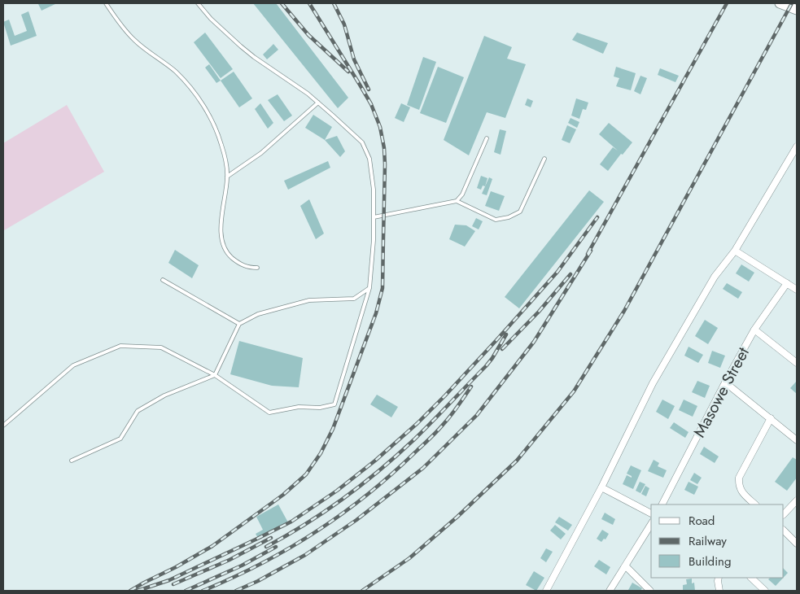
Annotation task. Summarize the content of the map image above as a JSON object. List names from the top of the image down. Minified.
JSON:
{"streets":{"street":["Masowe Street"]},"legend":["Road","Railway","Building"]}
